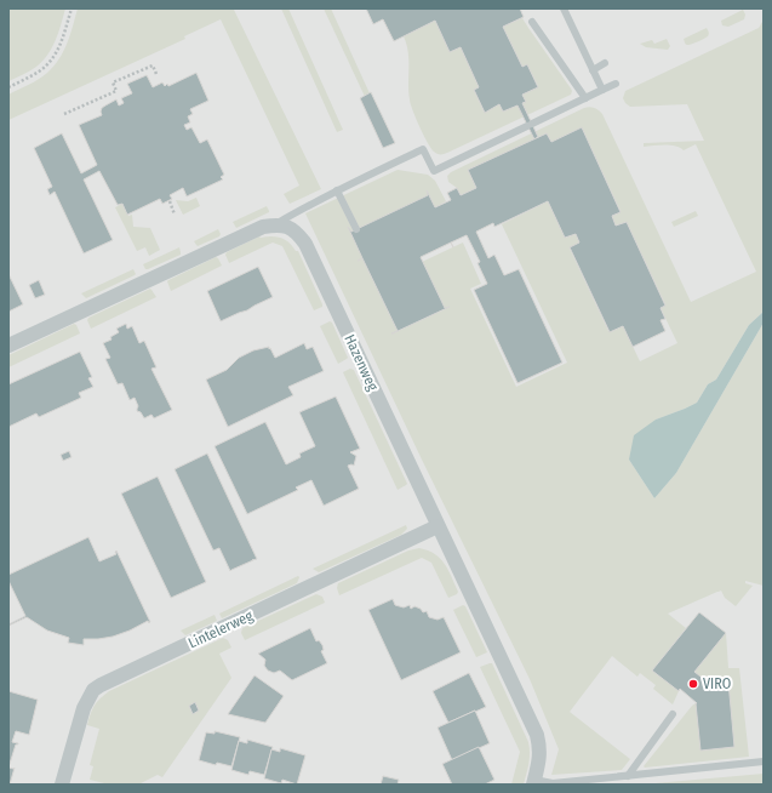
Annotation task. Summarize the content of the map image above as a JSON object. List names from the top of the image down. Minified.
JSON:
{"streets":{"street":["Hazenweg","Lintelerweg"]},"crossings":[["Hazenweg","Lintelerweg"]],"places":["VIRO"]}
